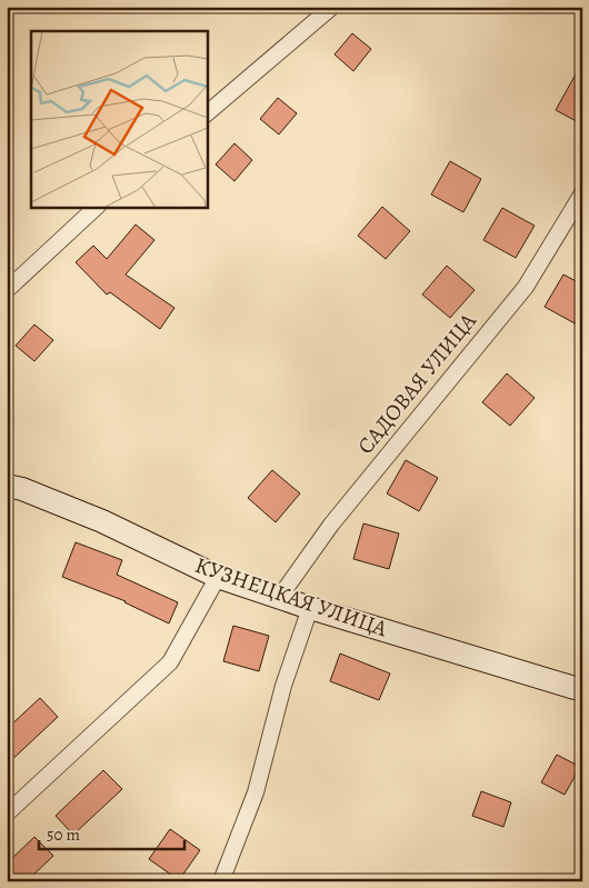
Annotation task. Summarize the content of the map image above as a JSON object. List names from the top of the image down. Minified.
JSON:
{"streets":{"main road":["КУЗНЕЦКАЯ УЛИЦА"],"street":["САДОВАЯ УЛИЦА"]},"crossings":[["САДОВАЯ УЛИЦА","КУЗНЕЦКАЯ УЛИЦА"]],"scale_bar":"50 m"}
